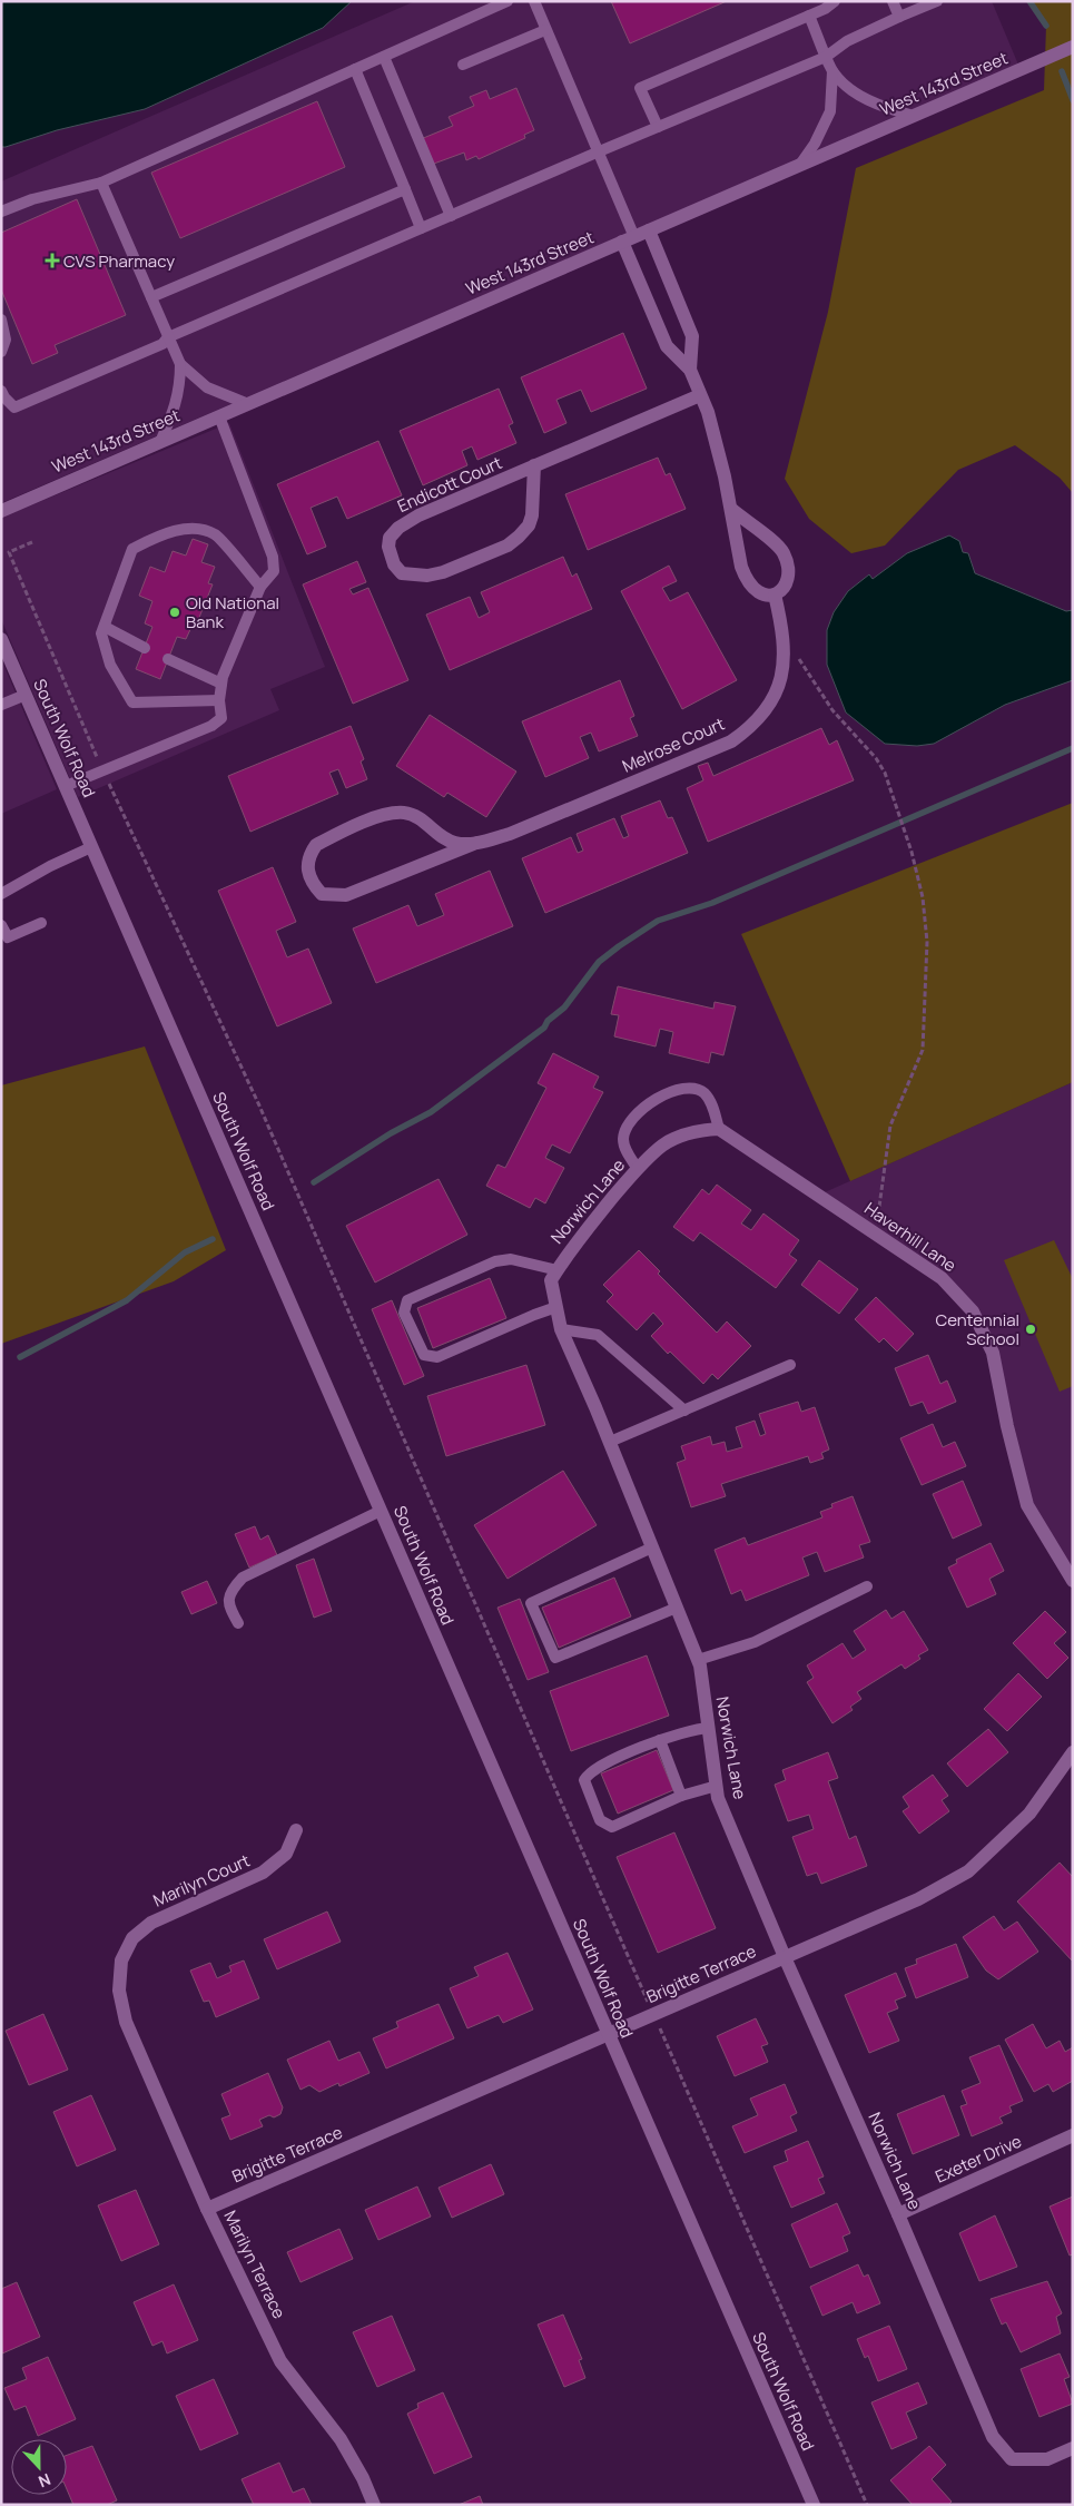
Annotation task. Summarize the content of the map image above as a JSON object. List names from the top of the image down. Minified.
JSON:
{"streets":{"street":["West 143rd Street","Endicott Court","South Wolf Road","Melrose Court","Norwich Lane","Haverhill Lane","Marilyn Court","Brigitte Terrace","Exeter Drive","Marilyn Terrace"]},"crossings":[["South Wolf Road","Brigitte Terrace"],["Norwich Lane","Haverhill Lane"],["Norwich Lane","Brigitte Terrace"],["Norwich Lane","Exeter Drive"],["Marilyn Court","Marilyn Terrace"],["Brigitte Terrace","Marilyn Terrace"]],"places":{"health":["CVS Pharmacy"],"other":["Old National Bank","Centennial School"]},"north":"bottom"}
